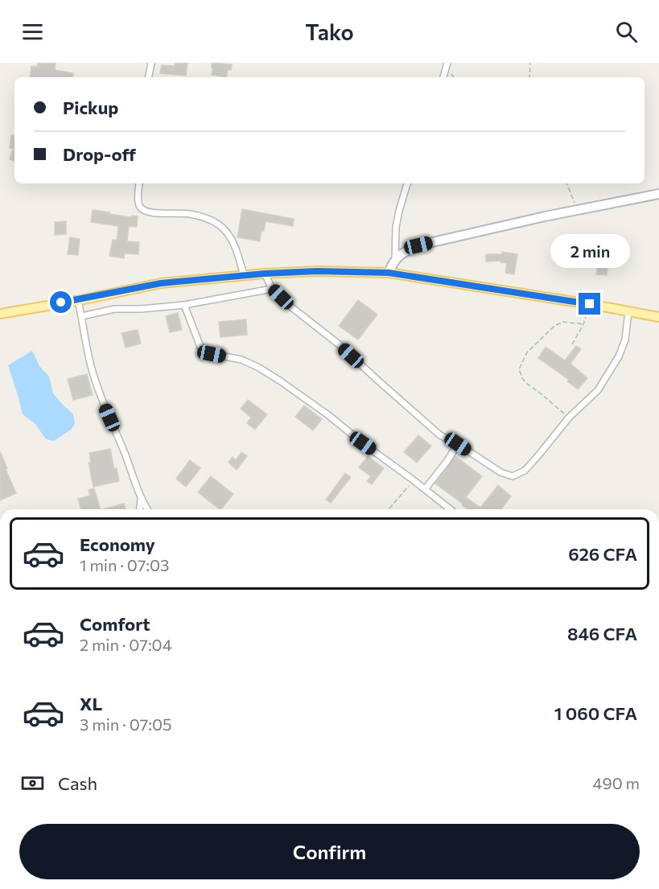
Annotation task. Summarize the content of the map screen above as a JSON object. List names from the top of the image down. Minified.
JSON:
{"page":{"header":"Tako","banner":["Pickup","Drop-off"],"bubble":"2 min","list":[{"name":"Economy","note":"1 min · 07:03","value":"626 CFA"},{"name":"Comfort","note":"2 min · 07:04","value":"846 CFA"},{"name":"XL","note":"3 min · 07:05","value":"1 060 CFA"}],"pay":["Cash","490 m"],"buttons":"Confirm"}}
